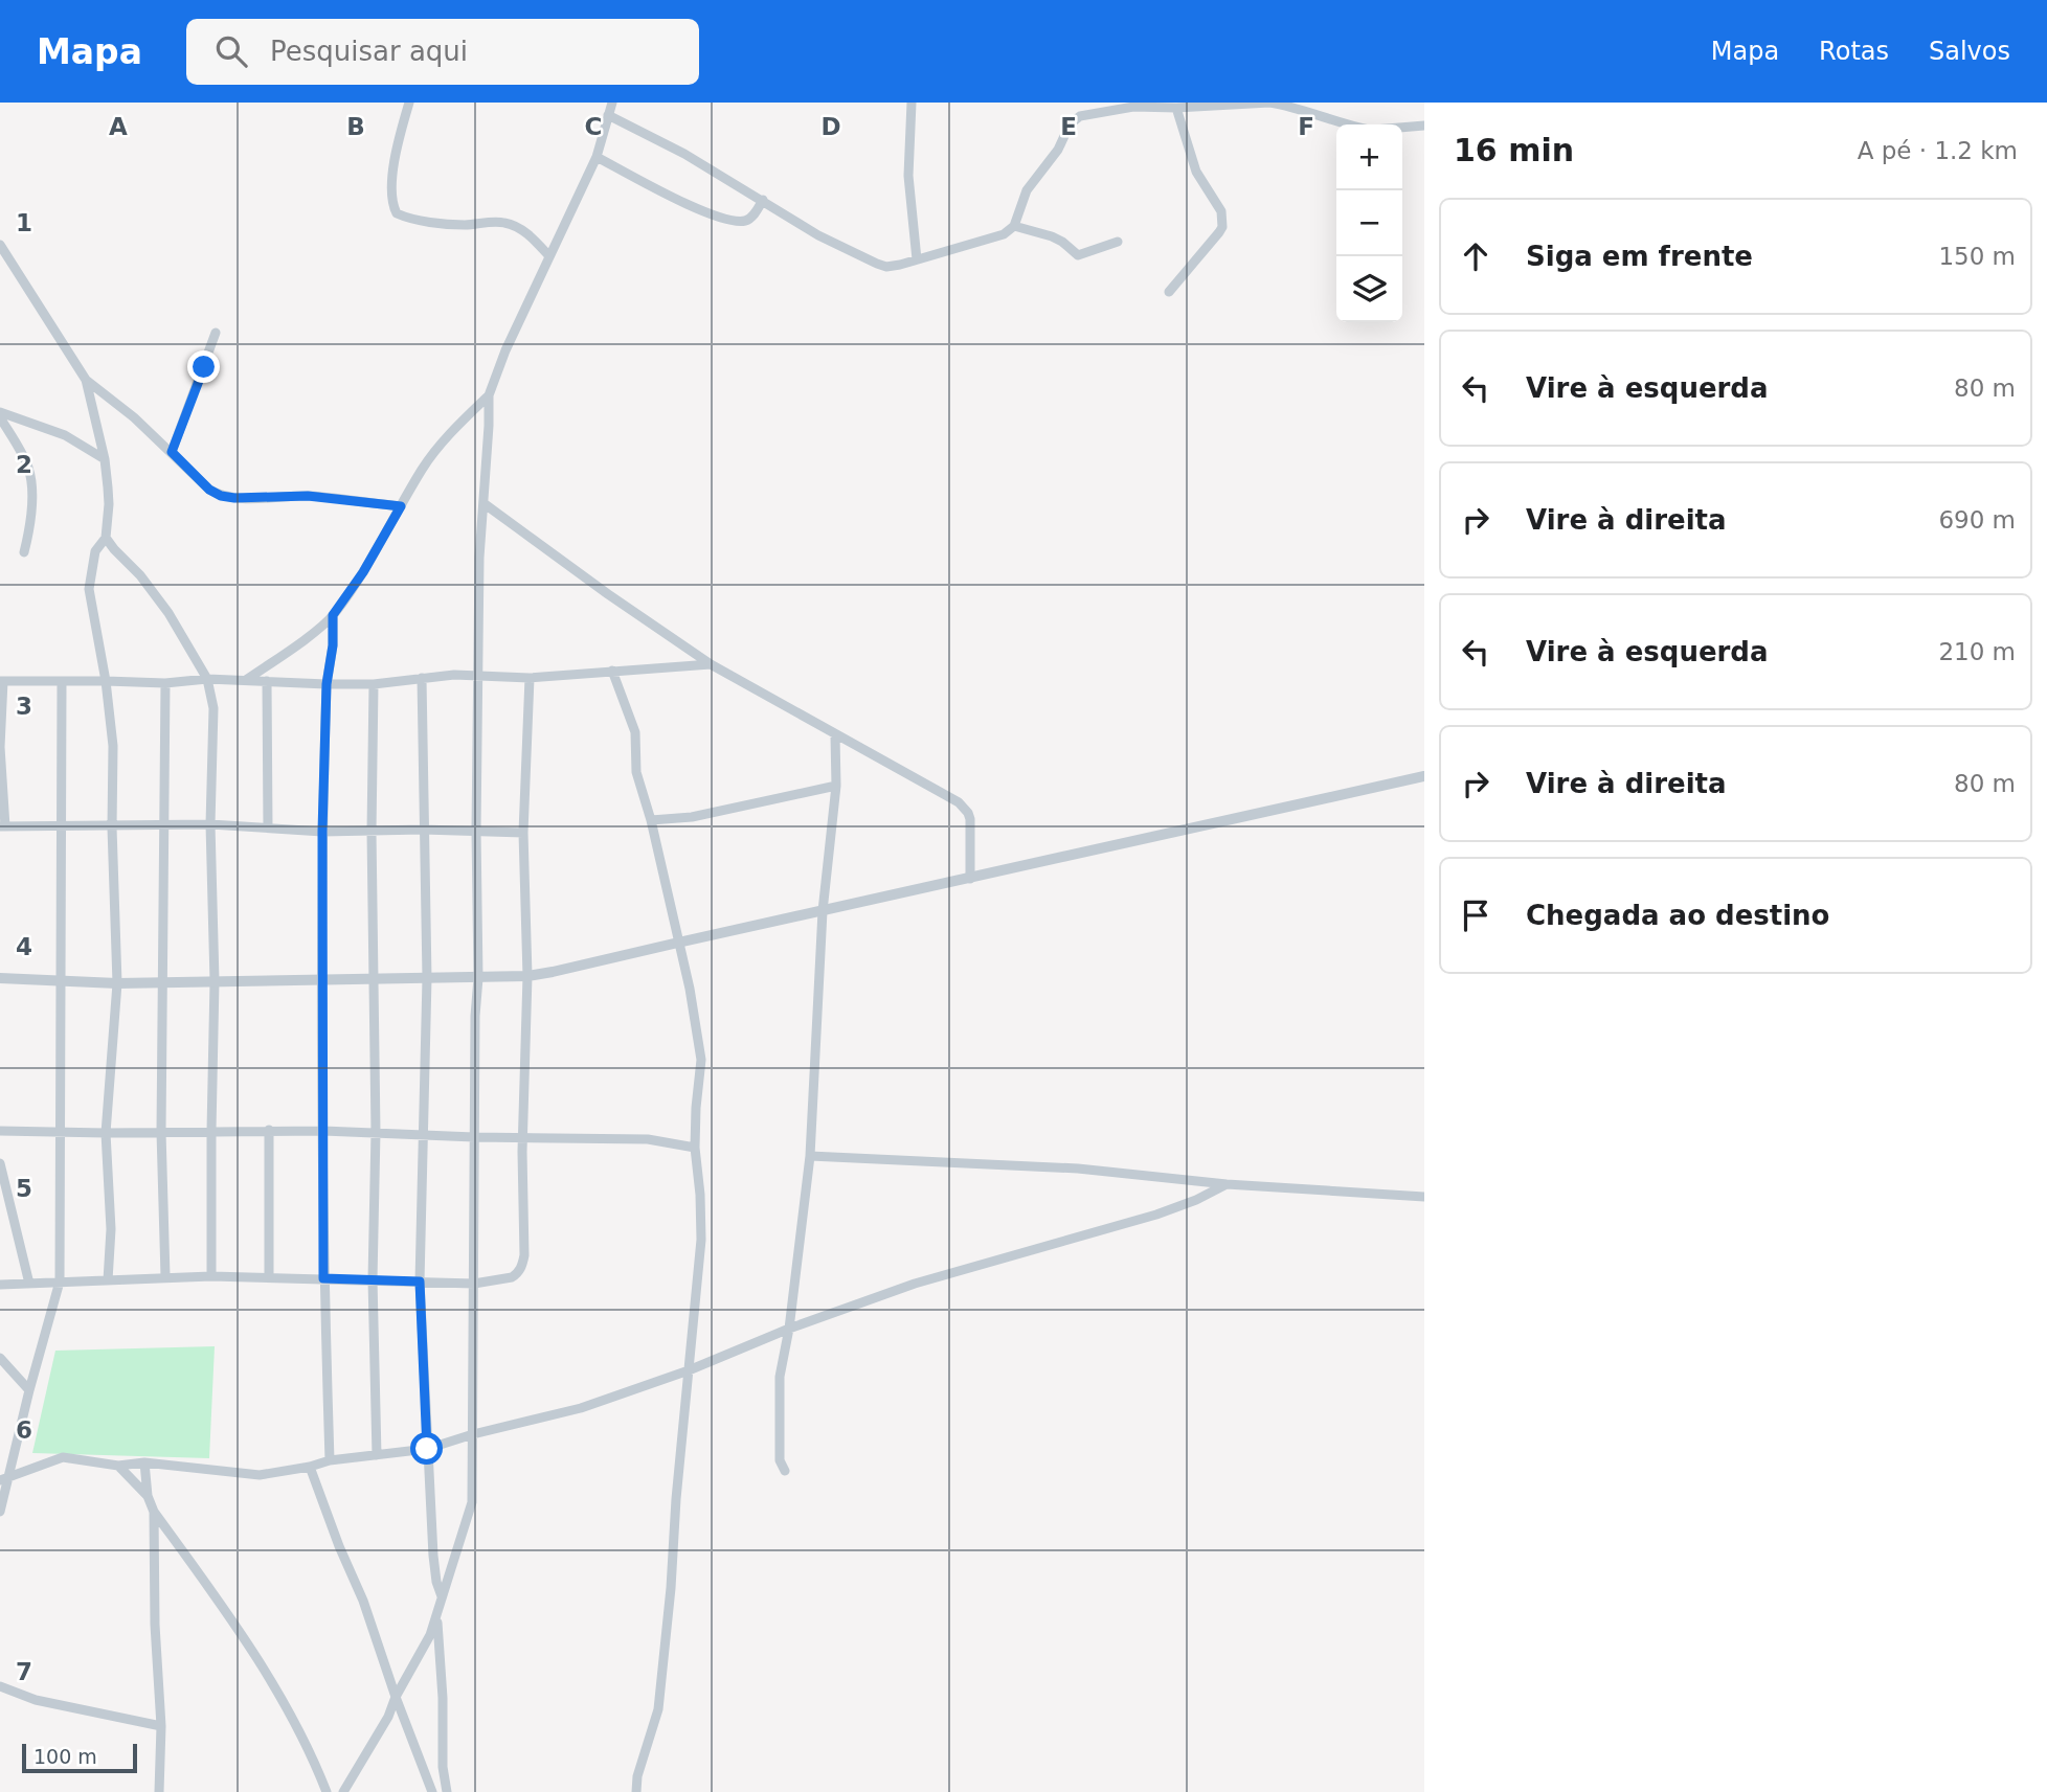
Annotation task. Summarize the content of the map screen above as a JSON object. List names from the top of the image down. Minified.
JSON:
{"scale_bar":"100 m","page":{"header":"Mapa","search":"Pesquisar aqui","nav":["Mapa","Rotas","Salvos"],"heading":["16 min","A pé · 1.2 km"],"map_buttons":["+","−"],"list":[["Siga em frente","150 m"],["Vire à esquerda","80 m"],["Vire à direita","690 m"],["Vire à esquerda","210 m"],["Vire à direita","80 m"],"Chegada ao destino"],"scale":"100 m"},"grid":{"columns":["A","B","C","D","E","F"],"rows":["1","2","3","4","5","6","7"]}}
